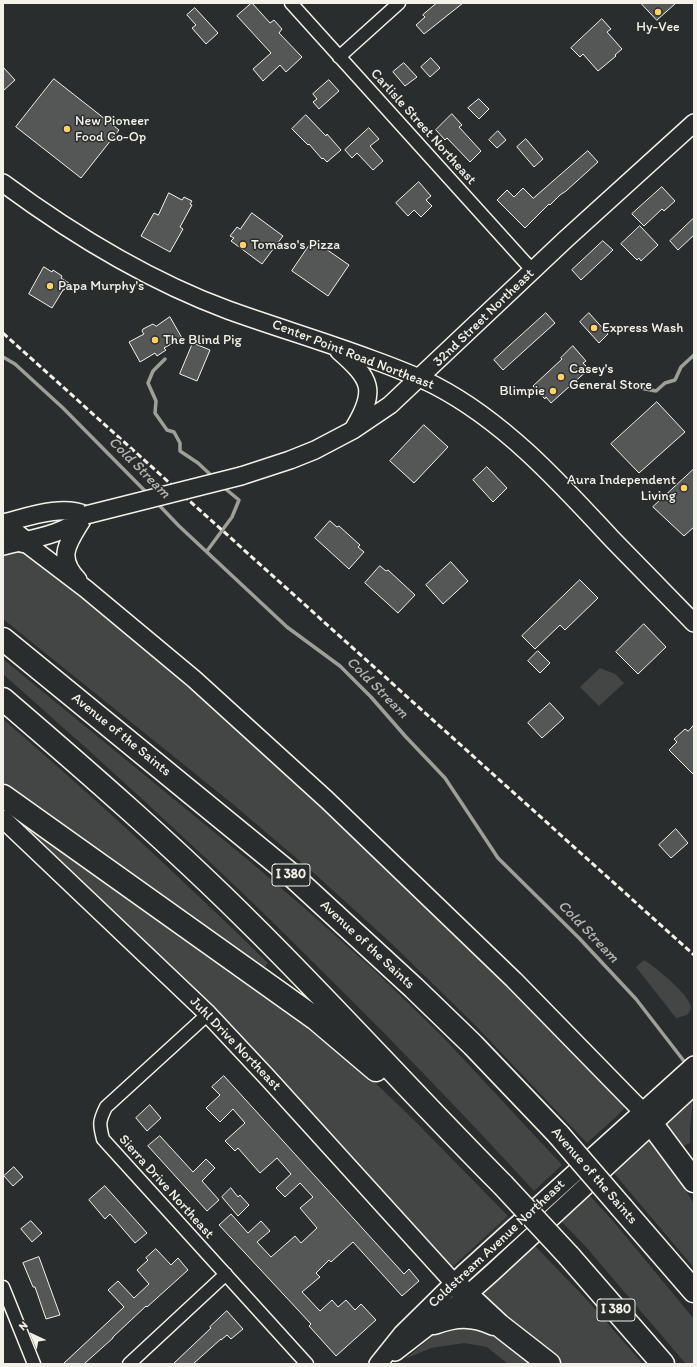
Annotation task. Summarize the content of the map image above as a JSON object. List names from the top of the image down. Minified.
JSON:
{"streets":{"highway":["Avenue of the Saints","I 380"],"main road":["32nd Street Northeast","Center Point Road Northeast","Juhl Drive Northeast","Coldstream Avenue Northeast"],"street":["Carlisle Street Northeast","Sierra Drive Northeast"]},"crossings":[["Carlisle Street Northeast","32nd Street Northeast"],["32nd Street Northeast","Center Point Road Northeast"],["Juhl Drive Northeast","Sierra Drive Northeast"],["Juhl Drive Northeast","Coldstream Avenue Northeast"]],"water":["Cold Stream"],"places":["Hy-Vee","New Pioneer Food Co-Op","Tomaso's Pizza","Papa Murphy's","Express Wash","The Blind Pig","Casey's General Store","Blimpie","Aura Independent Living"],"north":"top left"}
